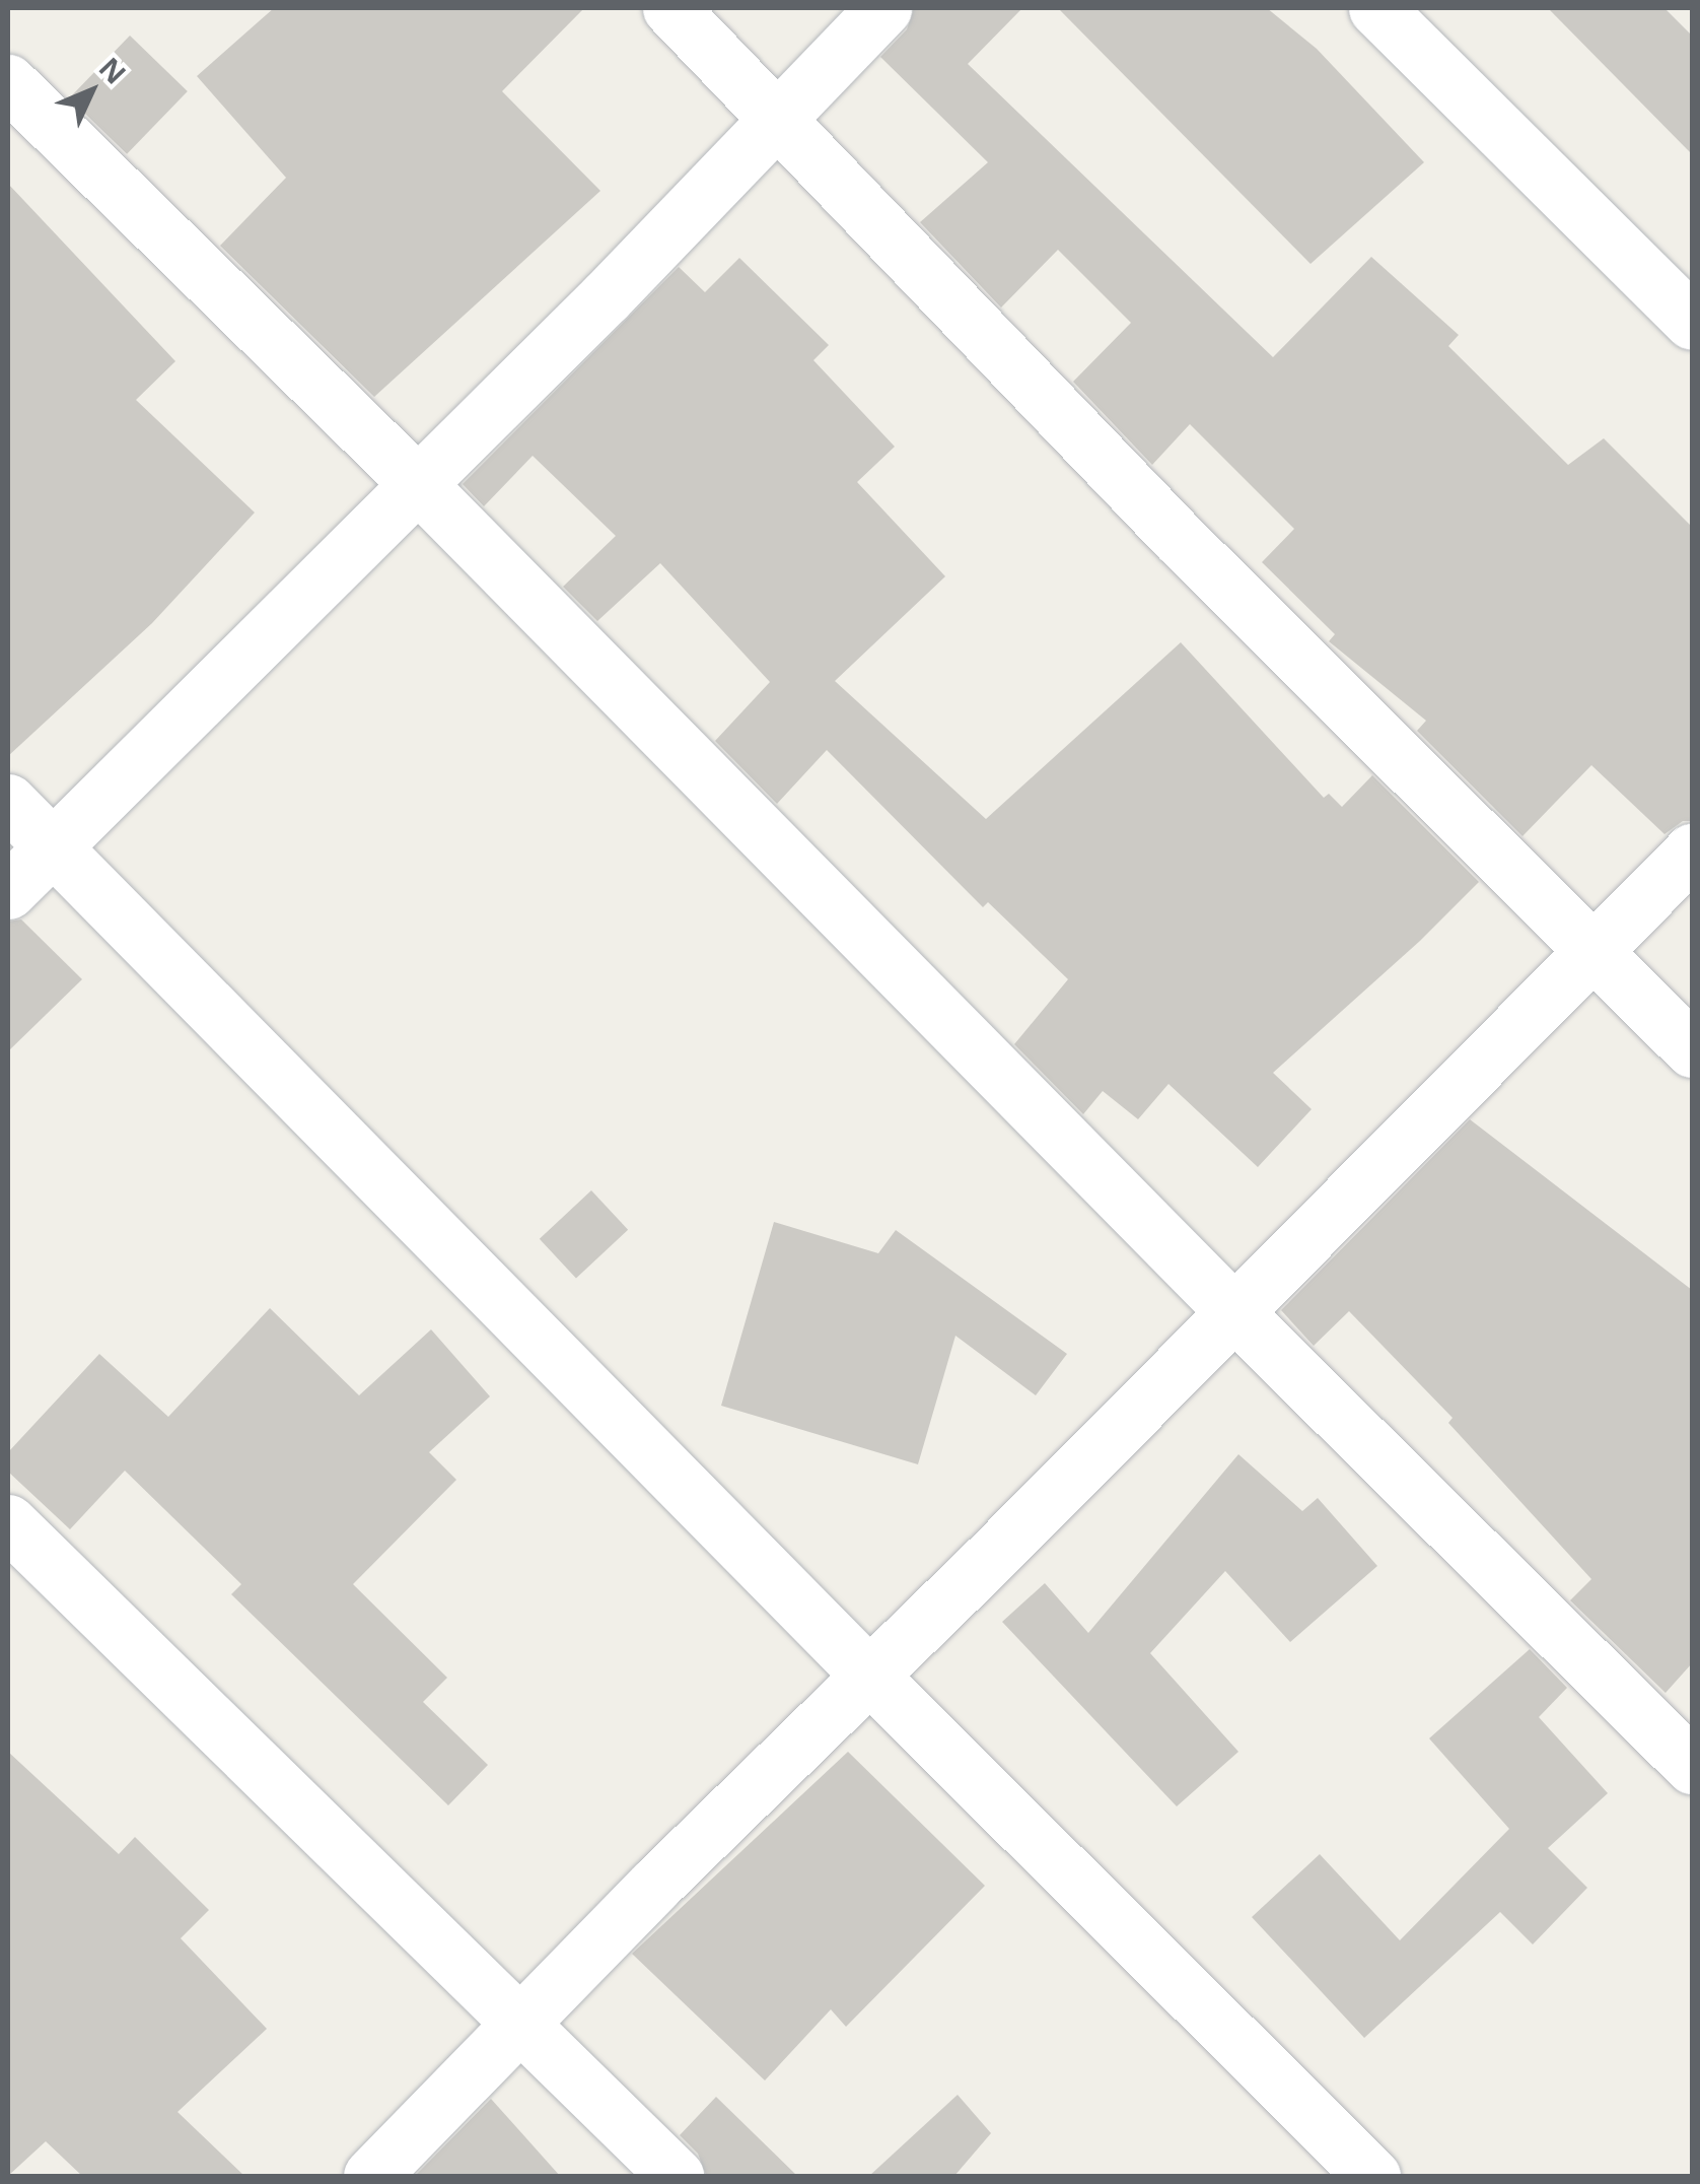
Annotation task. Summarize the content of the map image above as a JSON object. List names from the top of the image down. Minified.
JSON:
{"north":"top right"}
